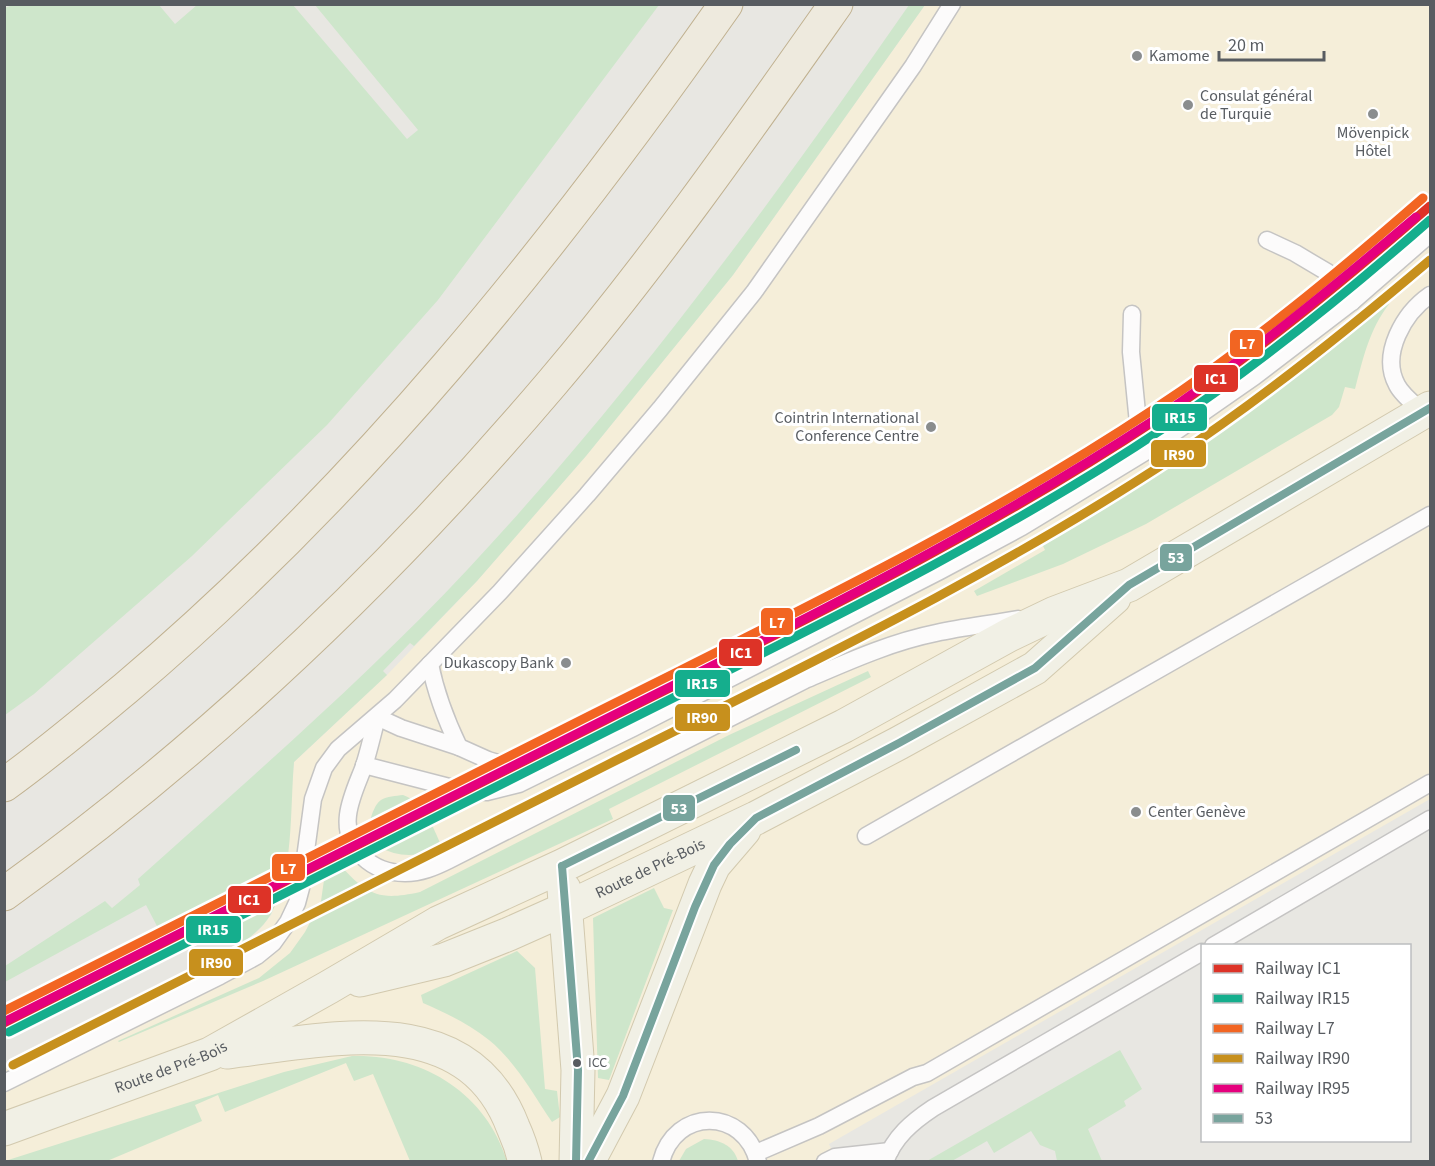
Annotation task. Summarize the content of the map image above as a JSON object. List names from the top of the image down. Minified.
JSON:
{"streets":{"main road":["Route de Pré-Bois"]},"places":["Kamome","Consulat général de Turquie","Mövenpick Hôtel","Cointrin International Conference Centre","Dukascopy Bank","Center Genève","ICC"],"lines":["rail line L7","rail line IC1","rail line IR95","rail line IR15","rail line IR90","transit line 53"],"legend":["Railway IC1","Railway IR15","Railway L7","Railway IR90","Railway IR95","53"],"scale_bar":"20 m"}
